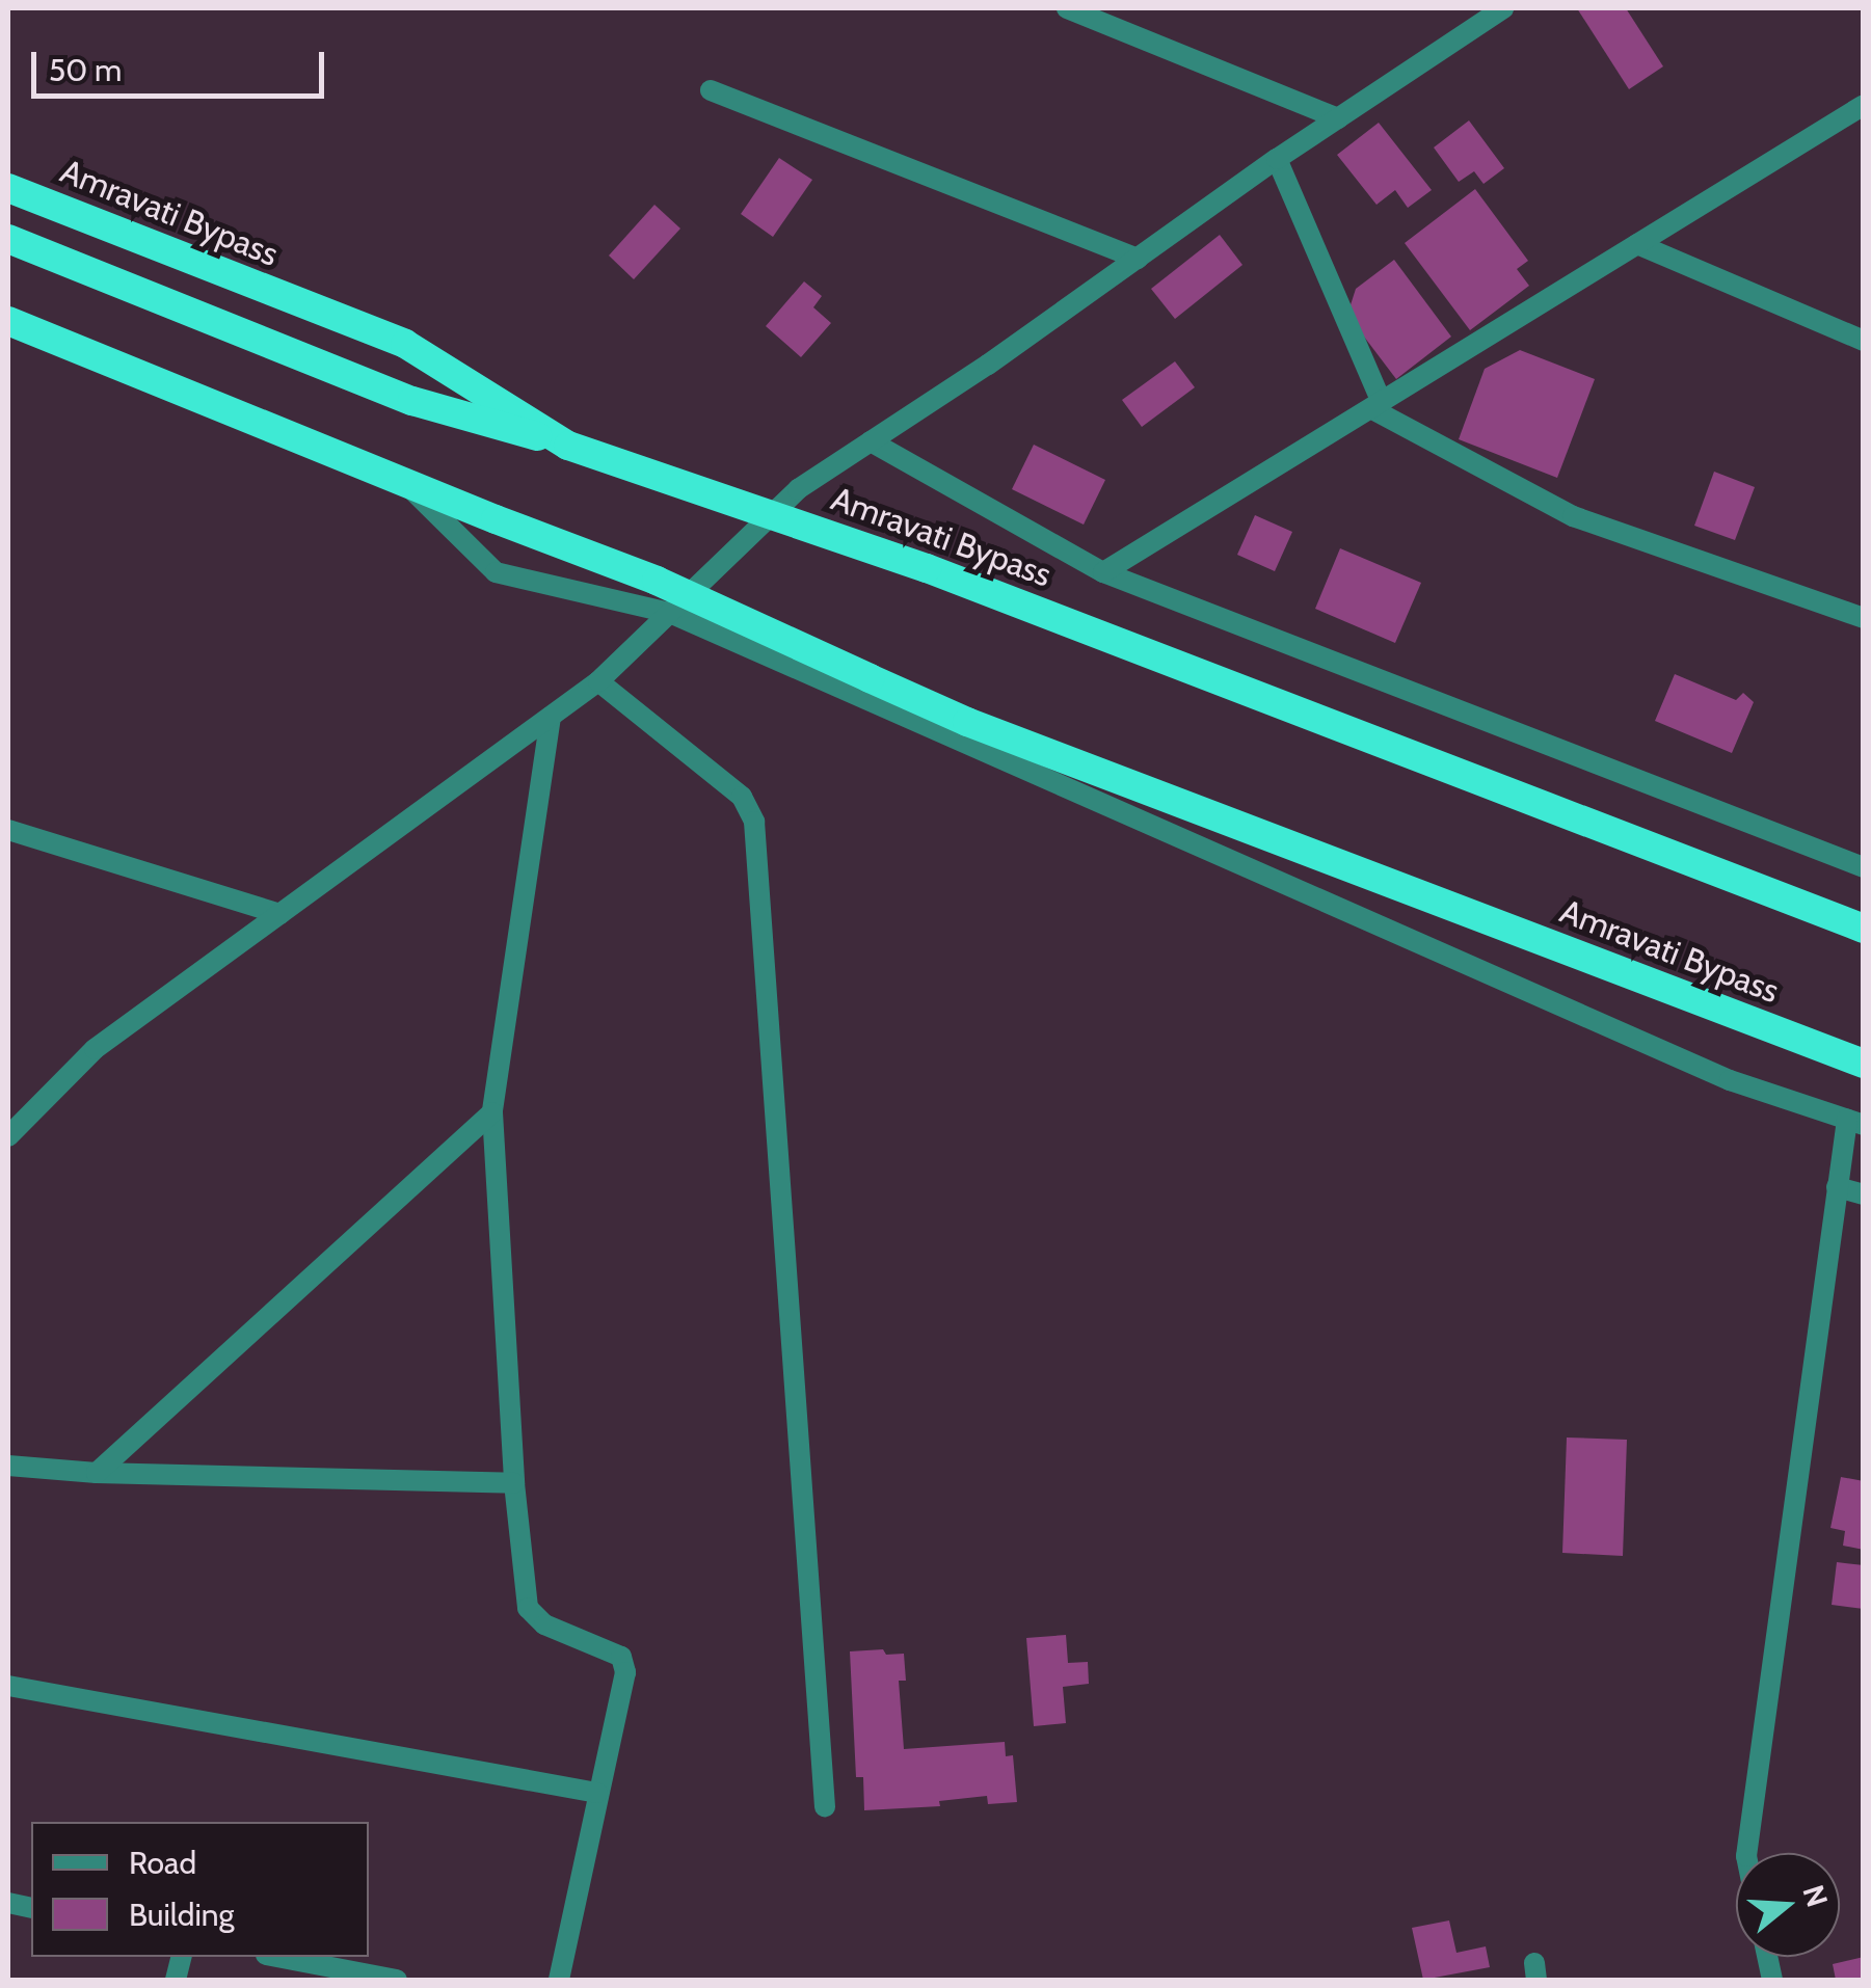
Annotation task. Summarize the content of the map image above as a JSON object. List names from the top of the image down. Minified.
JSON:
{"streets":{"highway":["Amravati Bypass"]},"legend":["Road","Building"],"scale_bar":"50 m","north":"right"}
